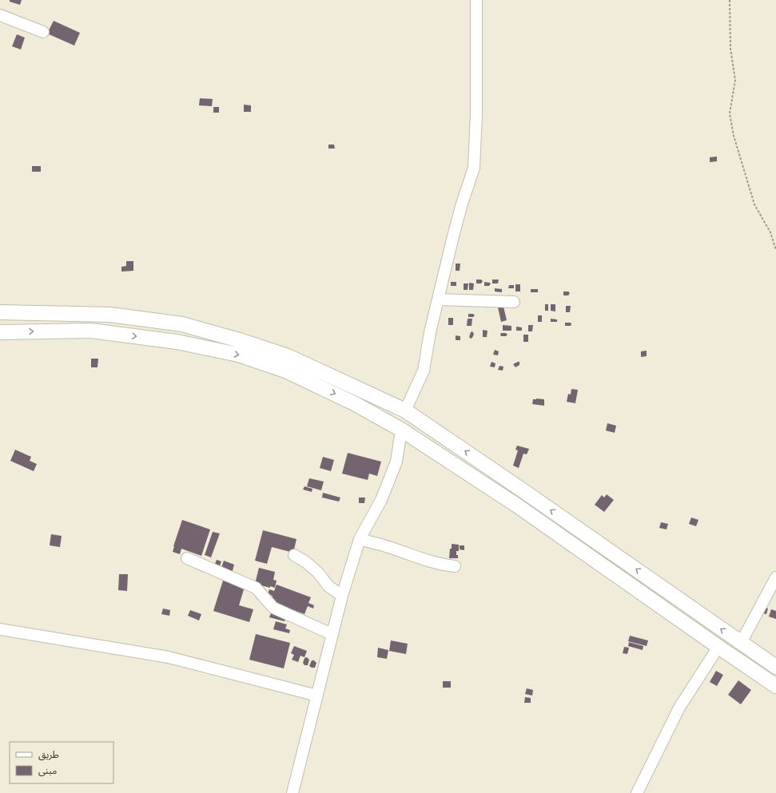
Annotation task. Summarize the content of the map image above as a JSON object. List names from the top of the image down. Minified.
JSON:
{"legend":["طريق","مبنى"]}
